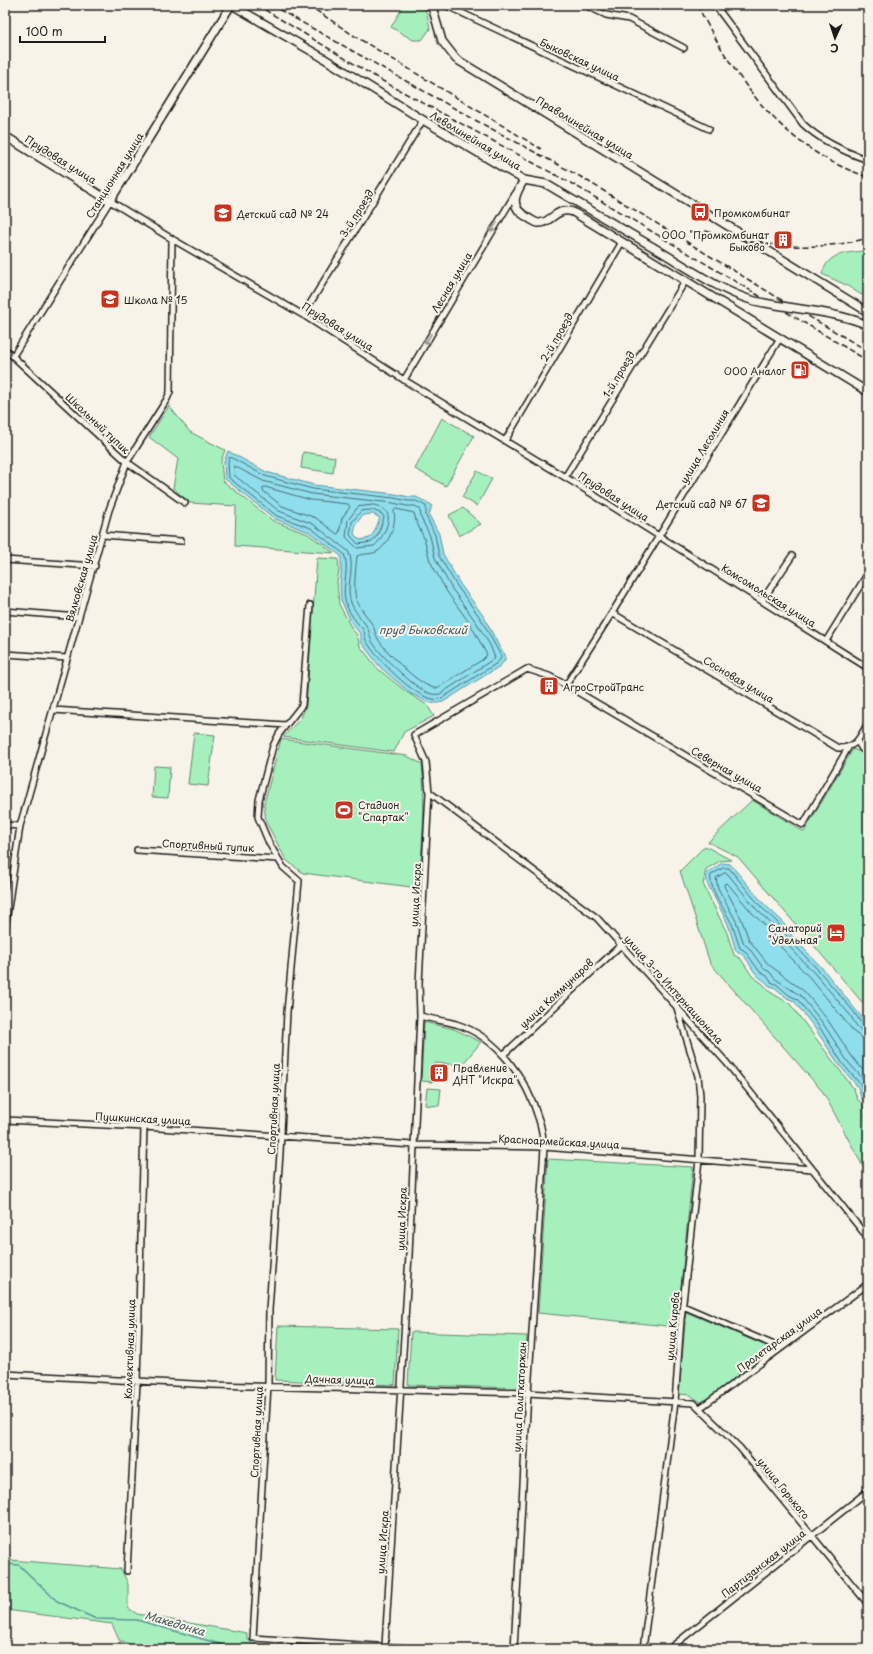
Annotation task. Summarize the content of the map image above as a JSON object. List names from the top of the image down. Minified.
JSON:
{"streets":{"main road":["Праволинейная улица","Леволинейная улица","Прудовая улица","Станционная улица"],"street":["Быковская улица","3-й проезд","Лесная улица","2-й проезд","1-й проезд","Школьный тупик","улица Лесолиния","Вялковская улица","Комсомольская улица","Сосновая улица","Северная улица","Спортивный тупик","улица Искра","улица 3-го Интернационала","улица Коммунаров","Спортивная улица","Пушкинская улица","Красноармейская улица","улица Кирова","Пролетарская улица","Коллективная улица","Дачная улица","улица Политкаторжан","улица Горького","Партизанская улица"]},"crossings":[["Леволинейная улица","Станционная улица"],["Леволинейная улица","3-й проезд"],["Леволинейная улица","Лесная улица"],["Прудовая улица","Станционная улица"],["Прудовая улица","3-й проезд"],["Прудовая улица","Лесная улица"],["Прудовая улица","2-й проезд"],["Прудовая улица","1-й проезд"],["Прудовая улица","улица Лесолиния"],["Прудовая улица","Вялковская улица"],["Прудовая улица","Комсомольская улица"],["Станционная улица","Школьный тупик"],["Школьный тупик","Вялковская улица"],["улица Лесолиния","Комсомольская улица"],["улица Лесолиния","Сосновая улица"],["улица Лесолиния","Северная улица"],["улица Лесолиния","улица Искра"],["Сосновая улица","Северная улица"],["Северная улица","улица Искра"],["Спортивный тупик","Спортивная улица"],["улица Искра","улица 3-го Интернационала"],["улица Искра","Спортивная улица"],["улица Искра","Красноармейская улица"],["улица Искра","Дачная улица"],["улица Искра","улица Политкаторжан"],["улица 3-го Интернационала","улица Коммунаров"],["улица 3-го Интернационала","Красноармейская улица"],["улица 3-го Интернационала","улица Кирова"],["улица Коммунаров","улица Политкаторжан"],["Спортивная улица","Пушкинская улица"],["Спортивная улица","Красноармейская улица"],["Спортивная улица","Дачная улица"],["Пушкинская улица","Красноармейская улица"],["Пушкинская улица","Коллективная улица"],["Красноармейская улица","улица Кирова"],["Красноармейская улица","улица Политкаторжан"],["улица Кирова","Дачная улица"],["улица Кирова","улица Горького"],["Пролетарская улица","улица Горького"],["Коллективная улица","Дачная улица"],["Дачная улица","улица Политкаторжан"],["Дачная улица","улица Горького"],["улица Горького","Партизанская улица"]],"one_way":["Лесная улица"],"water":["пруд Быковский","Македонка"],"places":{"bus stop":["Промкомбинат"],"school or university":["Детский сад № 24","Школа № 15","Детский сад № 67"],"building":["ООО \"Промкомбинат Быково\"","АгроСтройТранс","Правление ДНТ \"Искра\""],"fuel station":["ООО Аналог"],"sports":["Стадион \"Спартак\""],"hotel":["Санаторий \"Удельная\""]},"scale_bar":"100 m","north":"bottom"}
